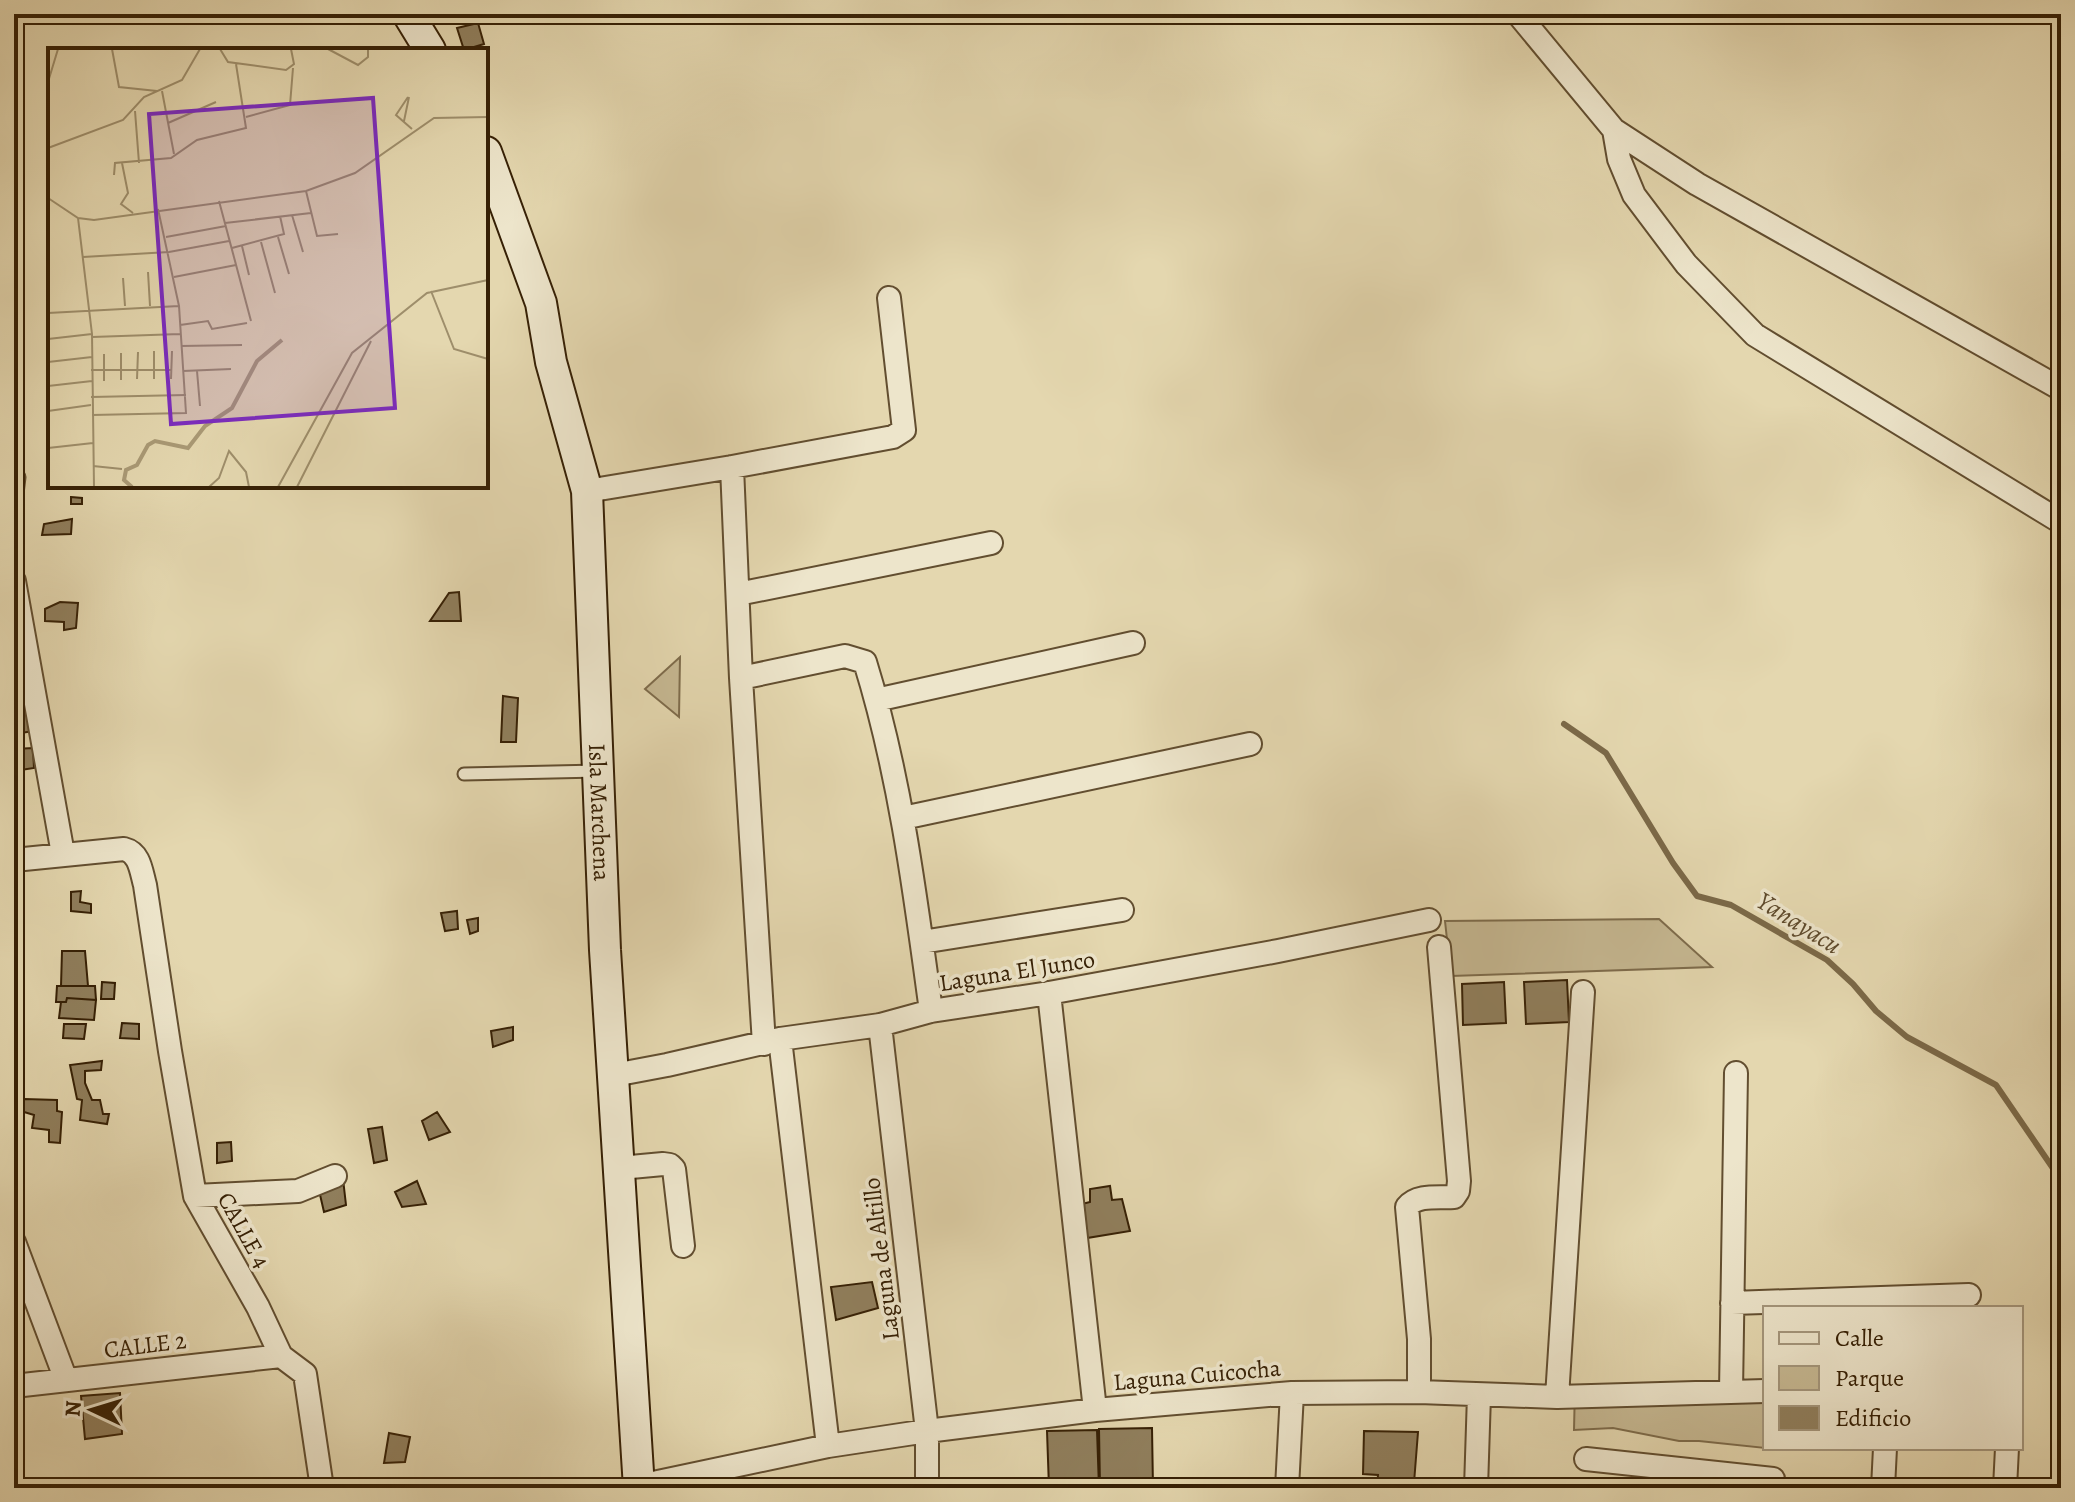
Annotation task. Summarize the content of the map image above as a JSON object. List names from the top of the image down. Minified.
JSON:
{"streets":{"street":["Isla Marchena","Laguna El Junco","CALLE 4","Laguna de Altillo","CALLE 2","Laguna Cuicocha"]},"crossings":[["Isla Marchena","Laguna El Junco"],["Isla Marchena","Laguna Cuicocha"],["Laguna El Junco","Laguna de Altillo"],["CALLE 4","CALLE 2"],["Laguna de Altillo","Laguna Cuicocha"]],"water":["Yanayacu"],"legend":["Calle","Parque","Edificio"],"north":"left"}
